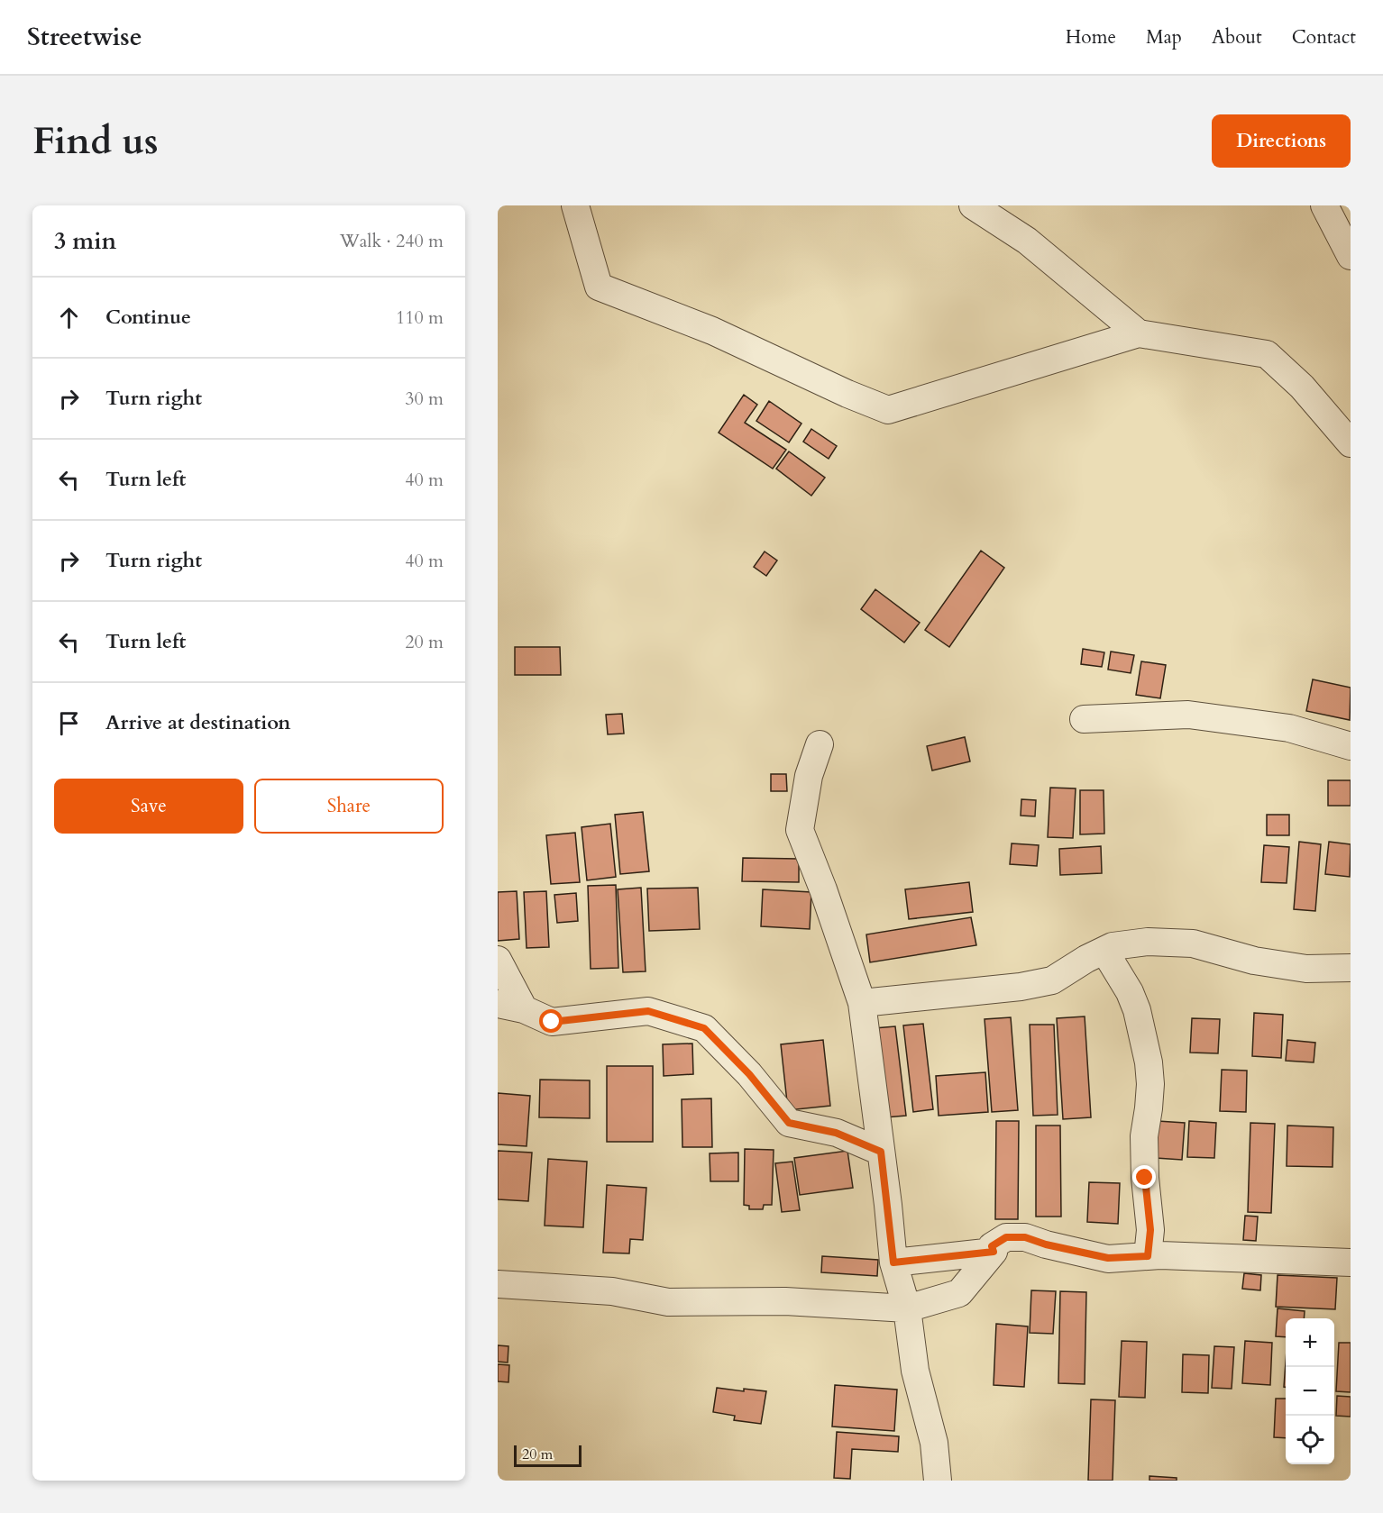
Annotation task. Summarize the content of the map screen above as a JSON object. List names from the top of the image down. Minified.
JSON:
{"scale_bar":"20 m","page":{"header":"Streetwise","nav":["Home","Map","About","Contact"],"buttons":["Directions",["Save","Share"]],"title":"Find us","heading":["3 min","Walk · 240 m"],"list":[["Continue","110 m"],["Turn right","30 m"],["Turn left","40 m"],["Turn right","40 m"],["Turn left","20 m"],"Arrive at destination"],"map_buttons":["+","−"],"scale":"20 m"}}
